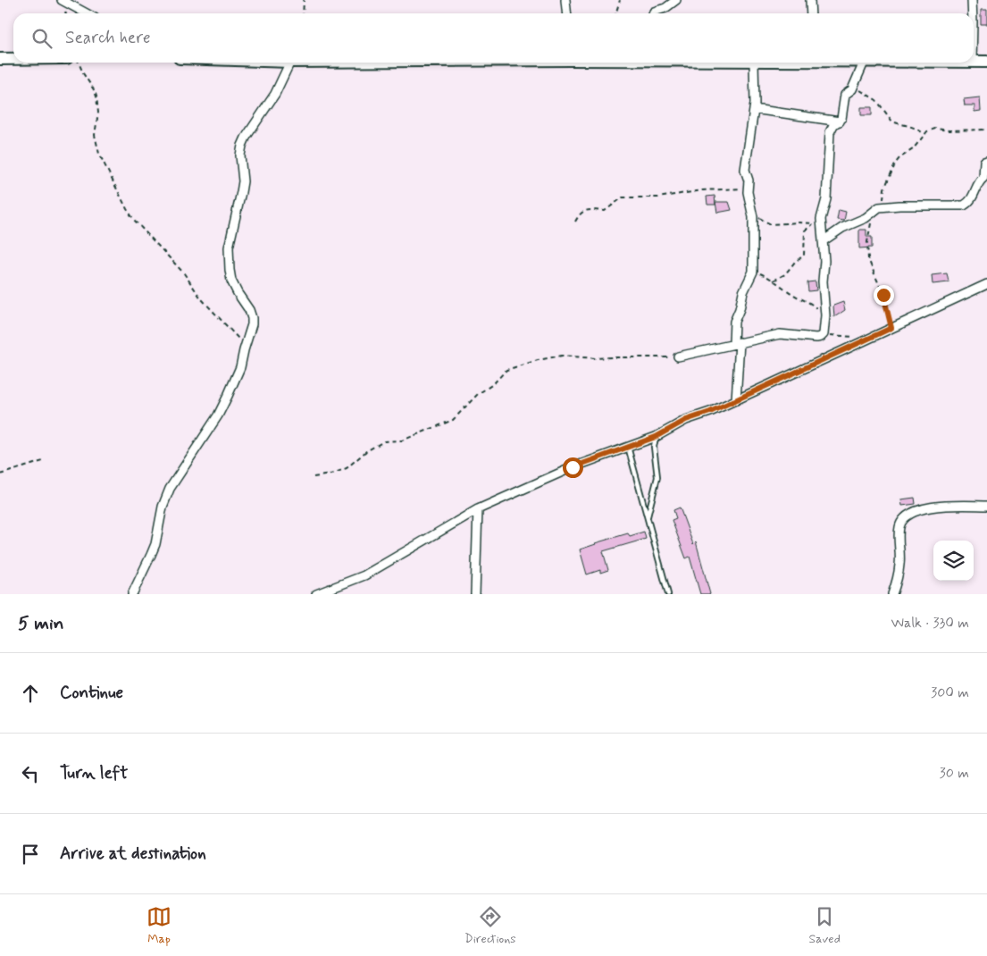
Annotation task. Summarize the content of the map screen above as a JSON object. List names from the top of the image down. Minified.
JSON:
{"page":{"search":"Search here","heading":["5 min","Walk · 330 m"],"list":[["Continue","300 m"],["Turn left","30 m"],"Arrive at destination"],"nav":["Map","Directions","Saved"]}}
